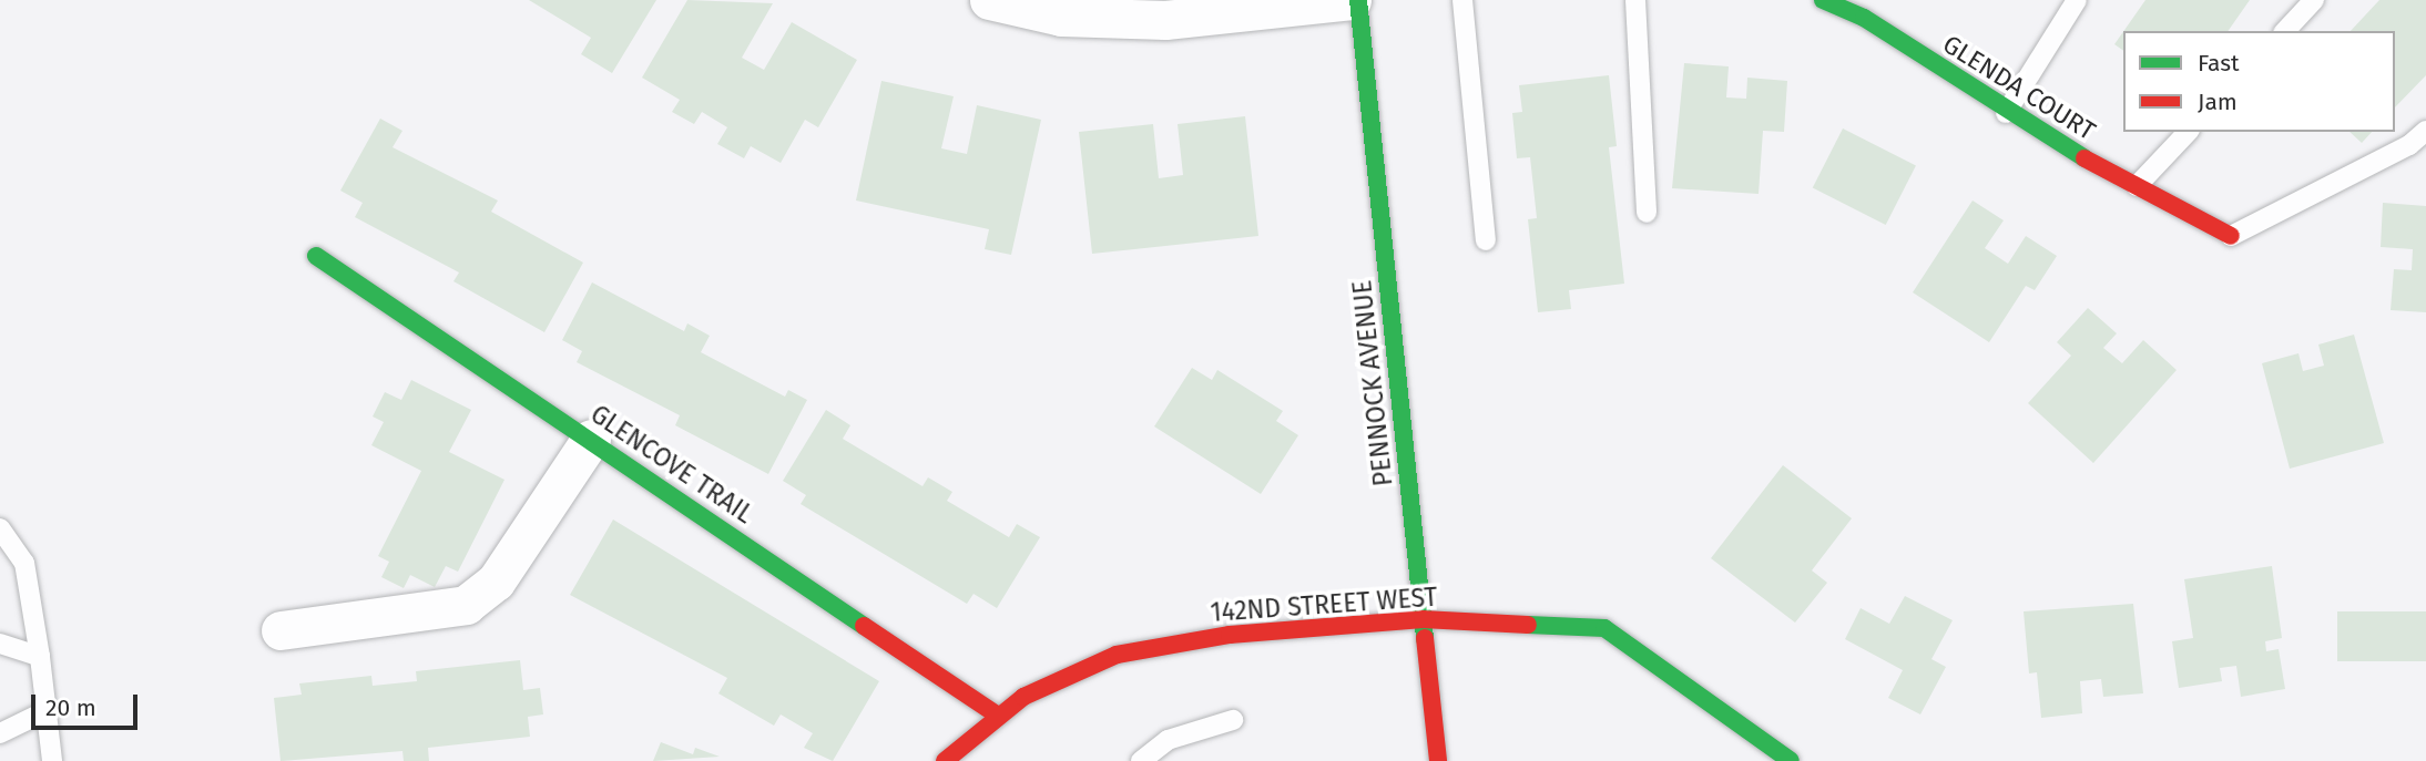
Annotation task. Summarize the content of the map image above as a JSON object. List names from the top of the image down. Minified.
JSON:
{"streets":{"street":["GLENDA COURT","PENNOCK AVENUE","GLENCOVE TRAIL","142ND STREET WEST"]},"crossings":[["PENNOCK AVENUE","142ND STREET WEST"],["GLENCOVE TRAIL","142ND STREET WEST"]],"legend":["Fast","Jam"],"scale_bar":"20 m"}
